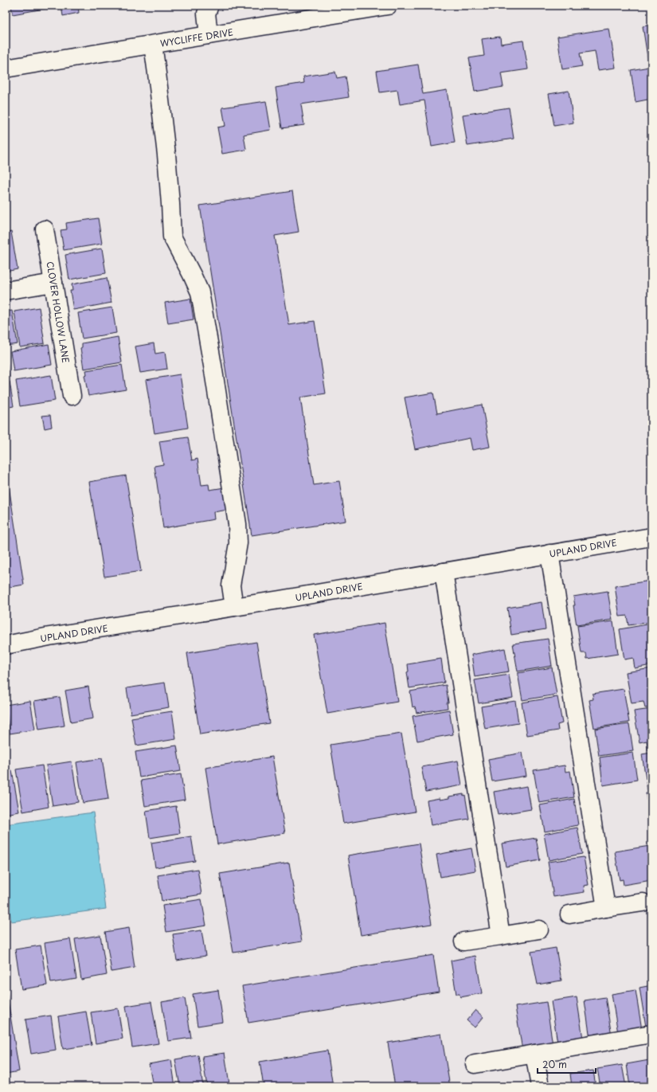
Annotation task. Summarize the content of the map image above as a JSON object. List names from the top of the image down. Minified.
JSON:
{"streets":{"street":["WYCLIFFE DRIVE","CLOVER HOLLOW LANE","UPLAND DRIVE"]},"scale_bar":"20 m"}
